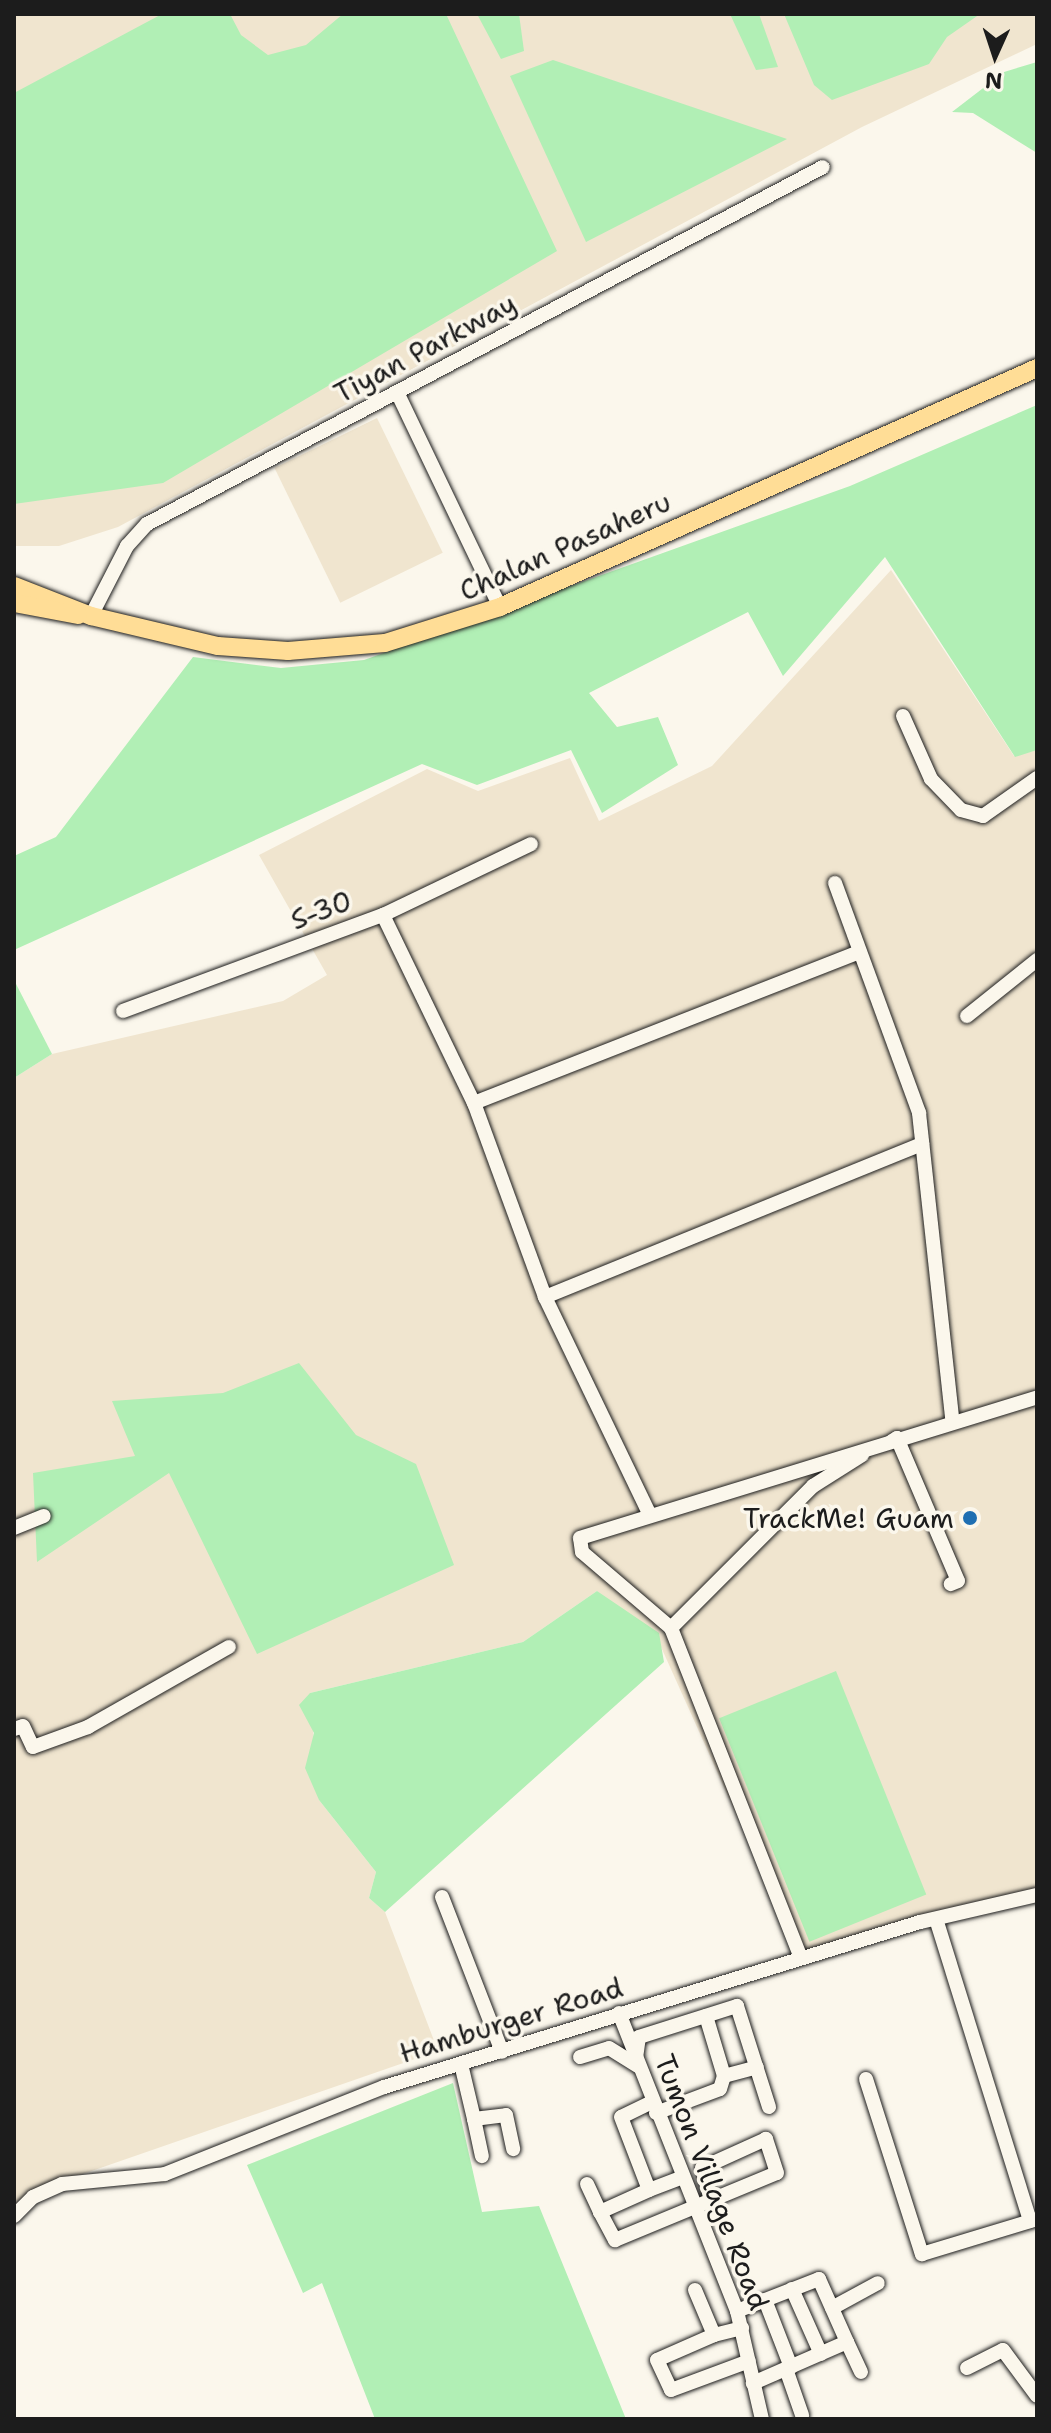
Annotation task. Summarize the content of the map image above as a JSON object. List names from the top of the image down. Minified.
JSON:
{"streets":{"main road":["Chalan Pasaheru"],"street":["Tiyan Parkway","S-30","Hamburger Road","Tumon Village Road"]},"crossings":[["Tiyan Parkway","Chalan Pasaheru"],["Hamburger Road","Tumon Village Road"]],"places":["TrackMe! Guam"],"north":"bottom"}
